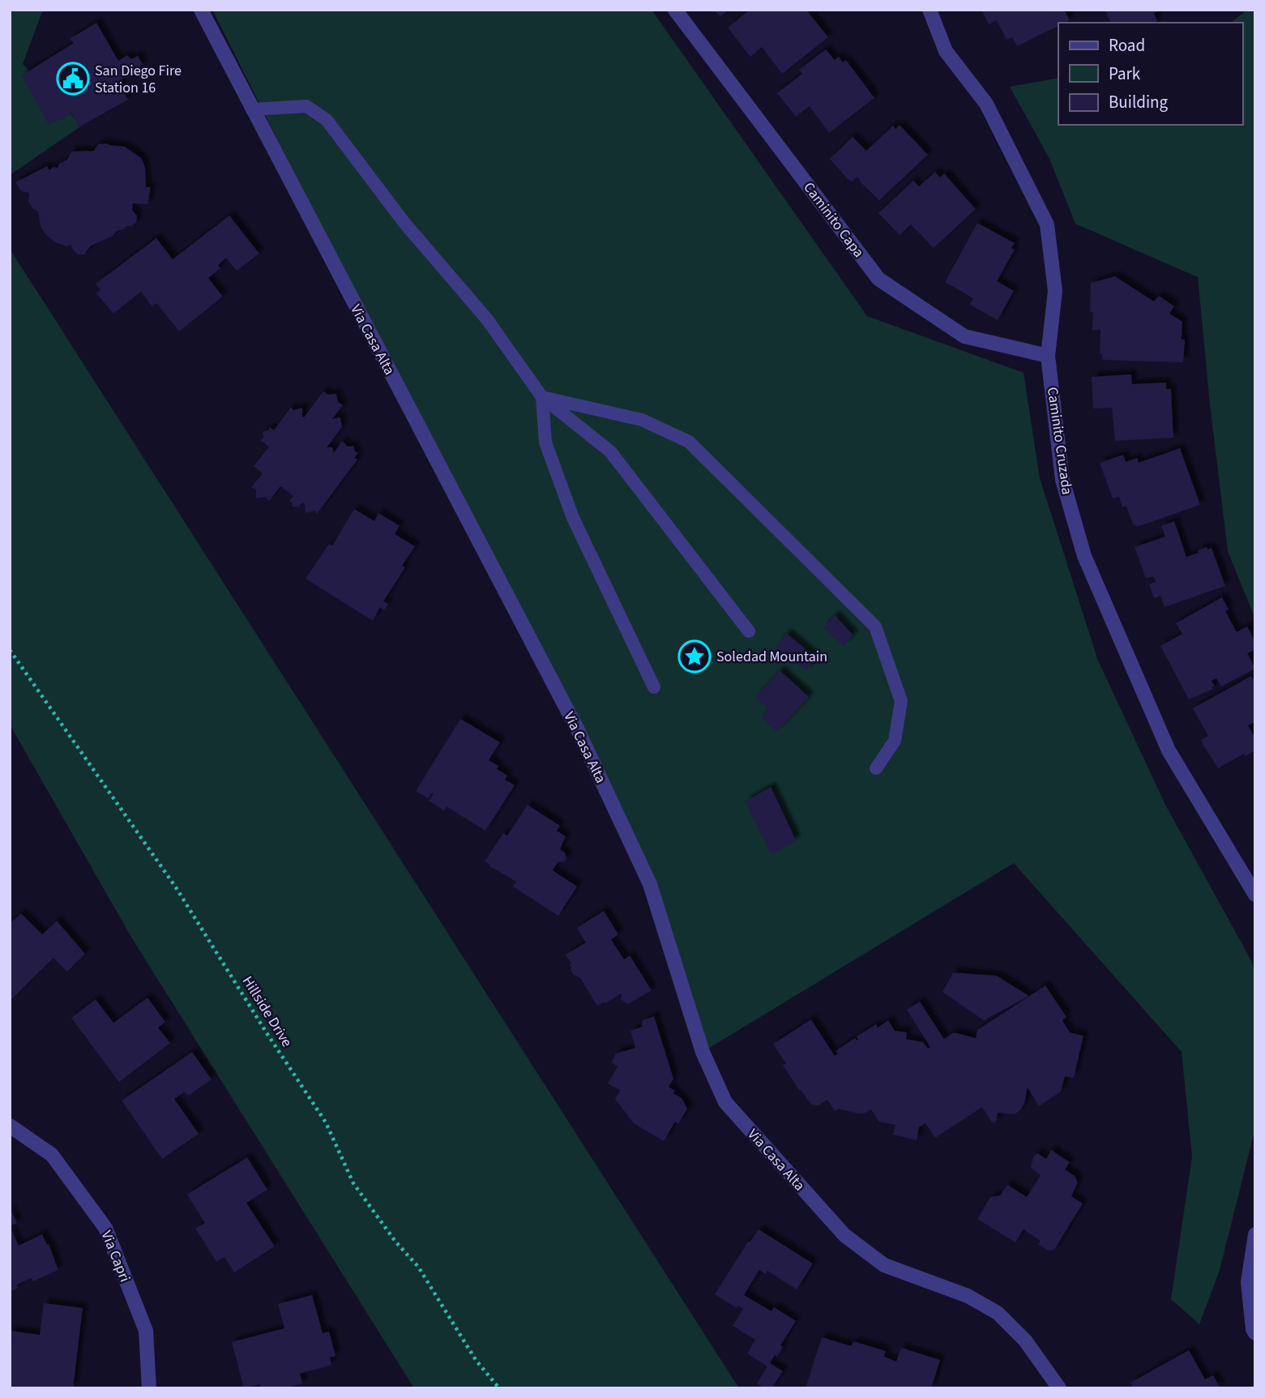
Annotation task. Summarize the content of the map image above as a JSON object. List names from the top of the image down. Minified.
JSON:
{"streets":{"street":["Caminito Capa","Via Casa Alta","Caminito Cruzada","Via Capri"],"path":["Hillside Drive"]},"crossings":[["Caminito Capa","Caminito Cruzada"]],"places":{"public building":["San Diego Fire Station 16"],"place":["Soledad Mountain"]},"legend":["Road","Park","Building"]}
